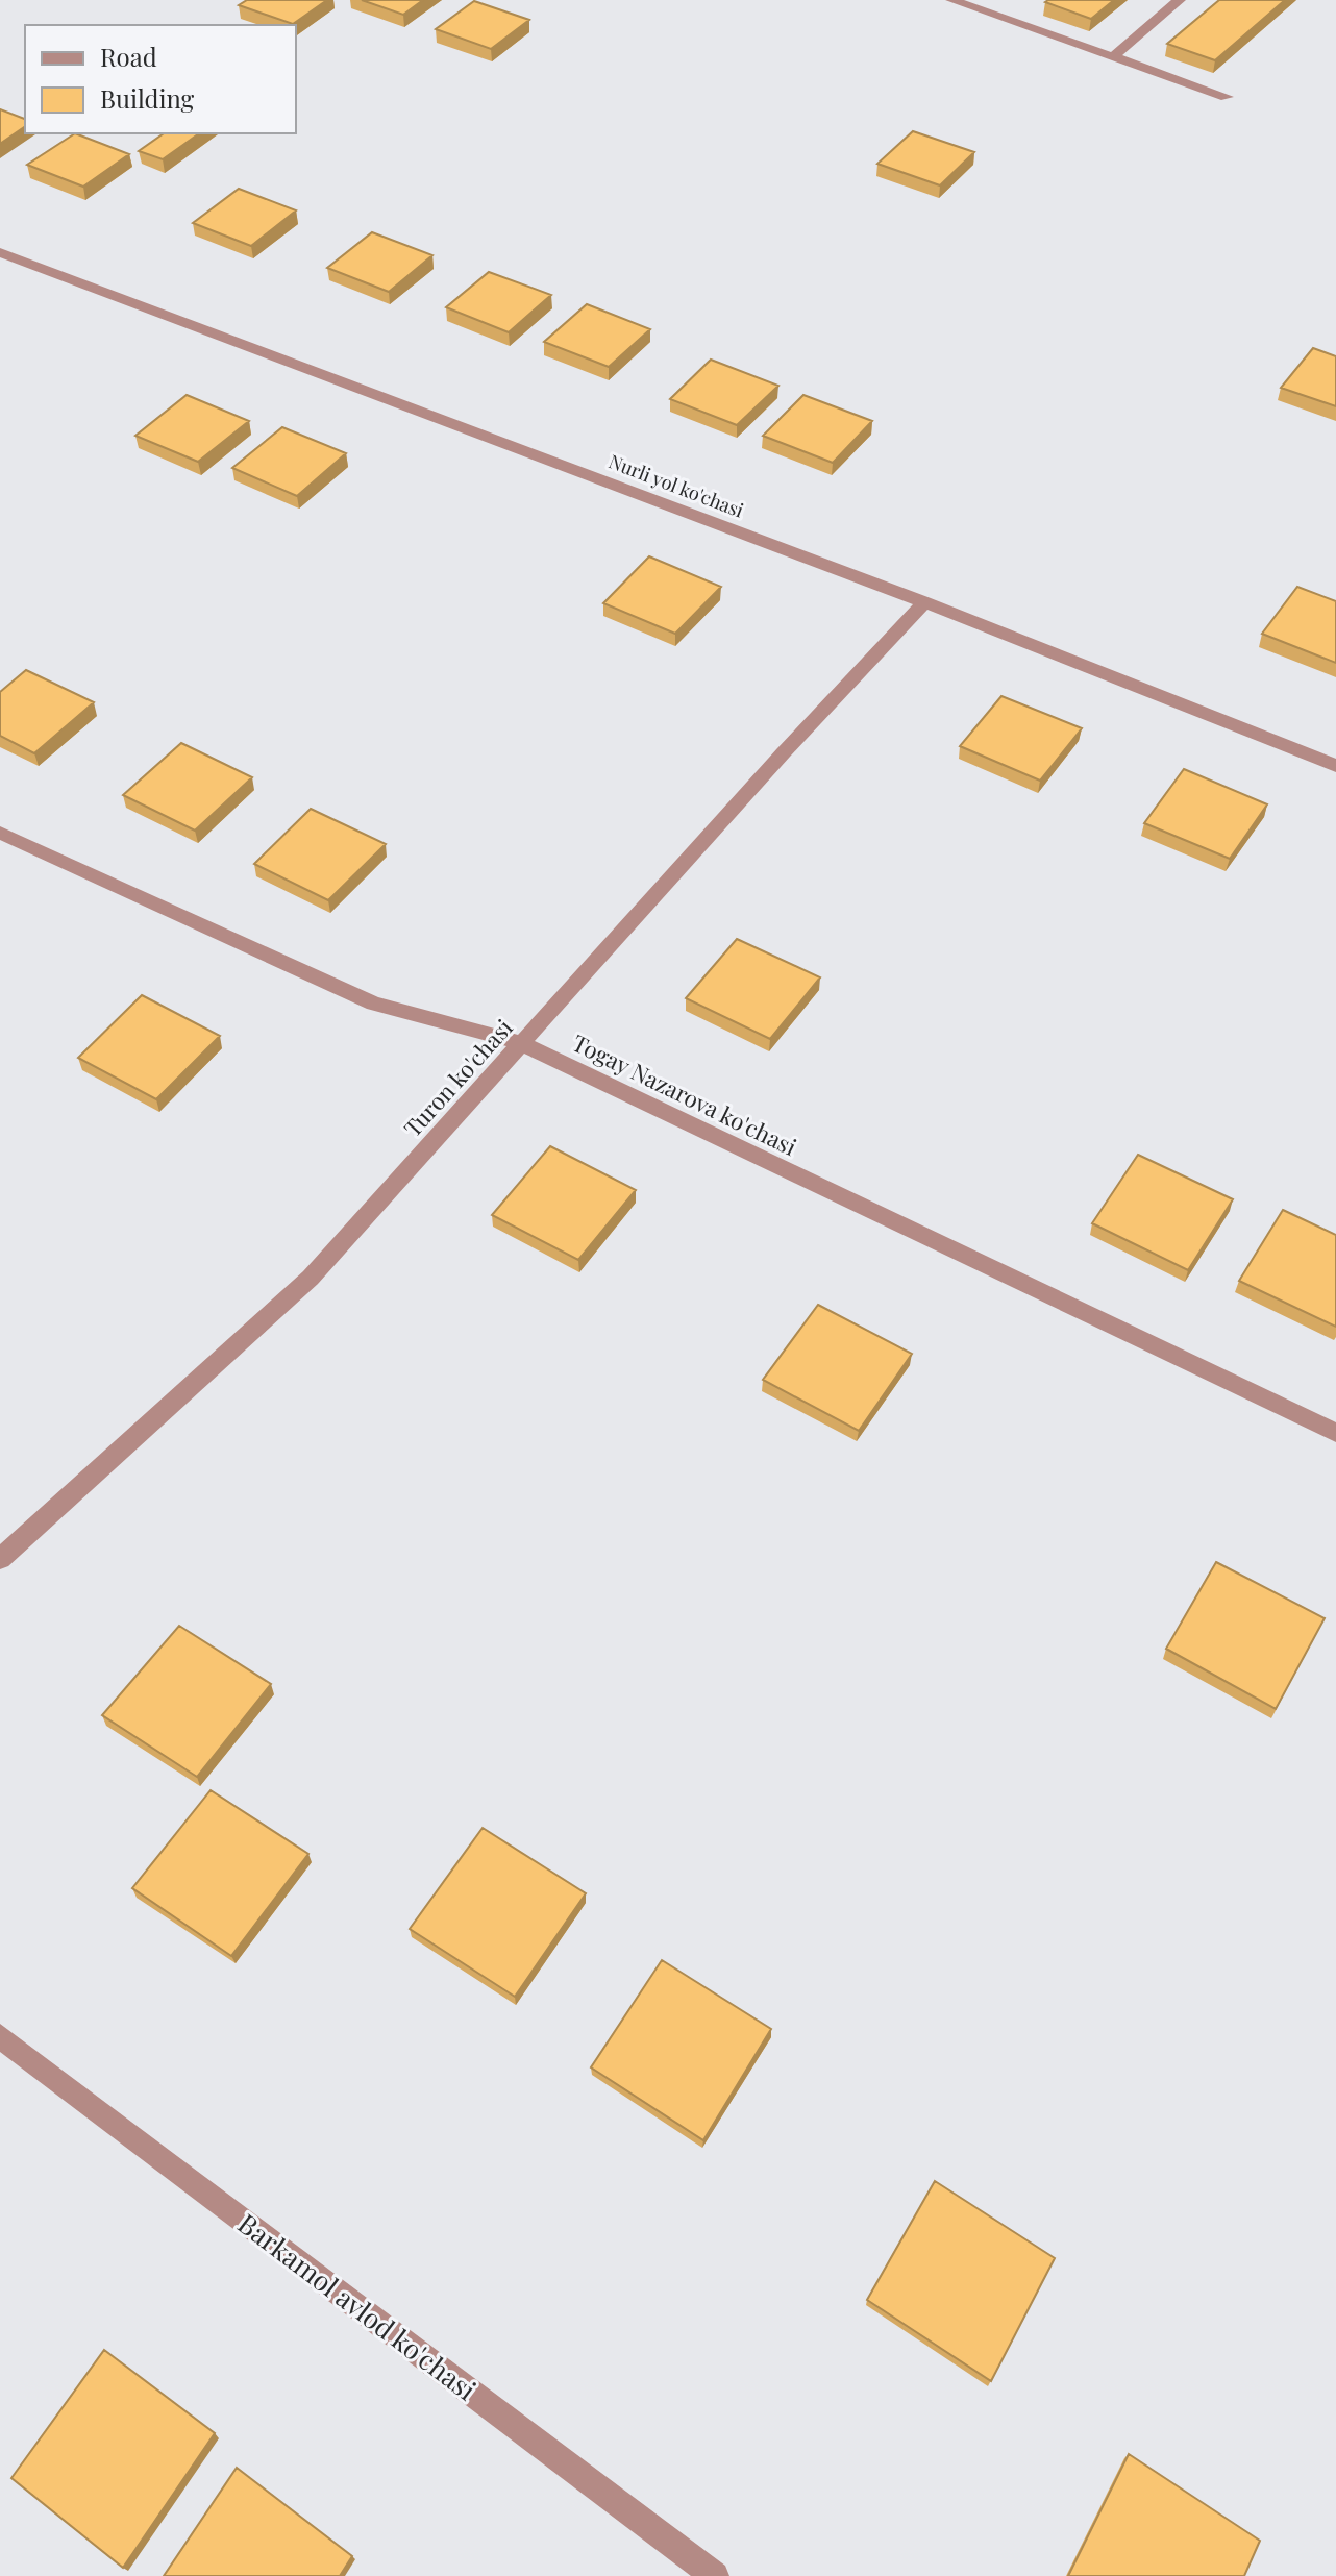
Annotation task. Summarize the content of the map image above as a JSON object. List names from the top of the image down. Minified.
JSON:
{"streets":{"street":["Nurli yol ko'chasi","Turon ko'chasi","Togay Nazarova ko'chasi","Barkamol avlod ko'chasi"]},"crossings":[["Nurli yol ko'chasi","Turon ko'chasi"],["Turon ko'chasi","Togay Nazarova ko'chasi"]],"legend":["Road","Building"]}
